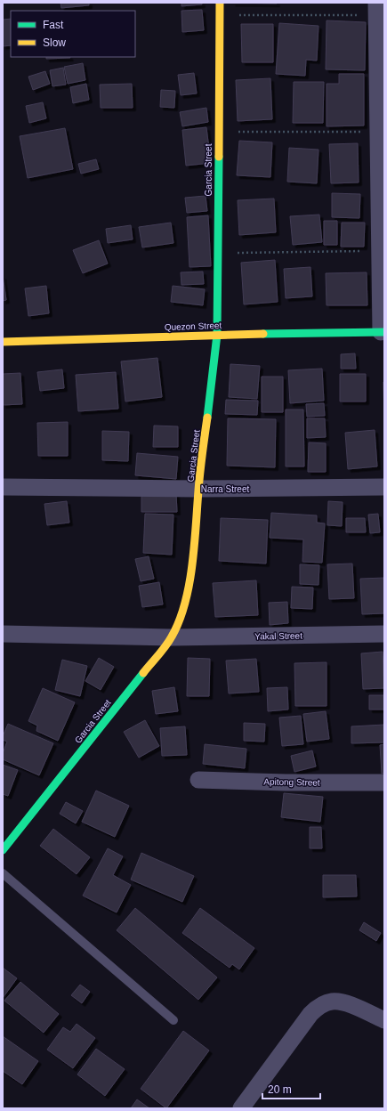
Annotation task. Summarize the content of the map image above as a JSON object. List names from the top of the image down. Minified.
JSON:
{"streets":{"street":["Garcia Street","Quezon Street","Narra Street","Yakal Street","Apitong Street"]},"crossings":[["Garcia Street","Quezon Street"],["Garcia Street","Narra Street"],["Garcia Street","Yakal Street"]],"legend":["Fast","Slow"],"scale_bar":"20 m"}
